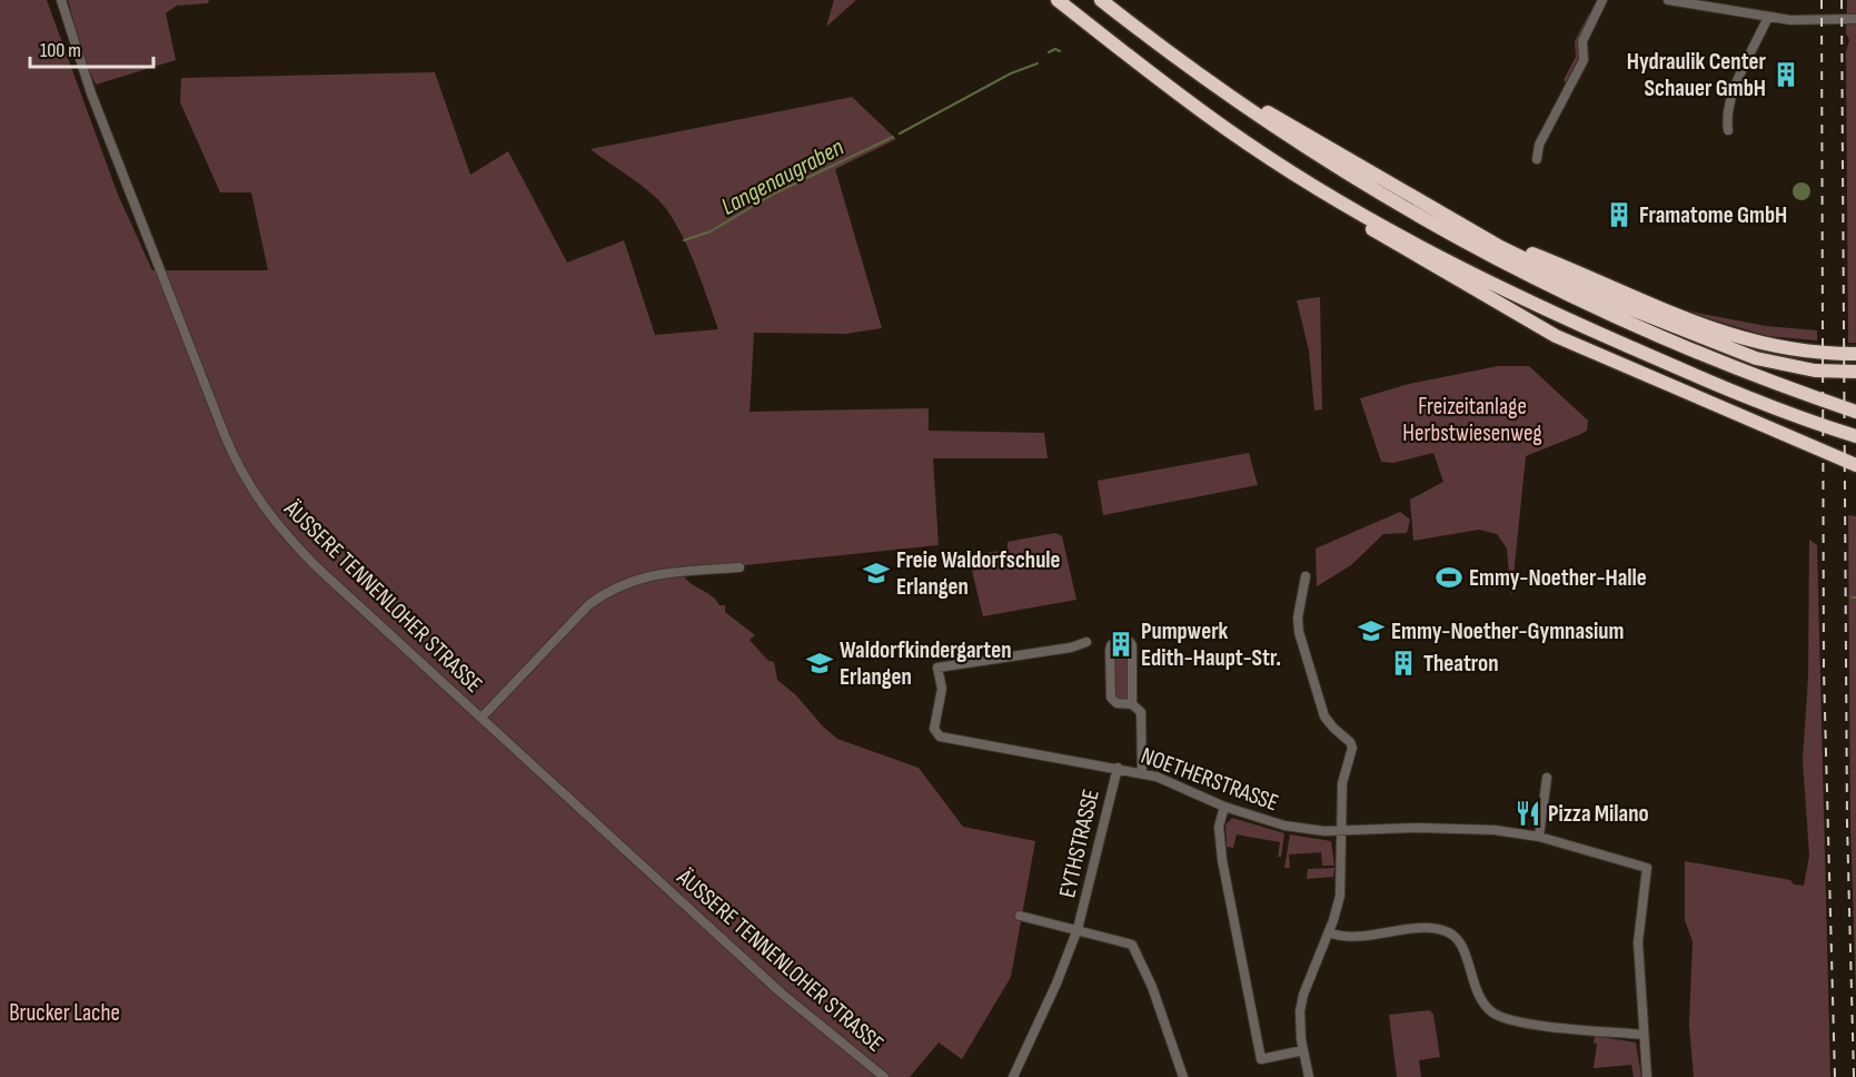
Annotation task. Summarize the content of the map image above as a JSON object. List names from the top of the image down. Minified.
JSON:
{"streets":{"street":["ÄUSSERE TENNENLOHER STRASSE","NOETHERSTRASSE","EYTHSTRASSE"]},"crossings":[["NOETHERSTRASSE","EYTHSTRASSE"]],"water":["Langenaugraben"],"parks":["Freizeitanlage Herbstwiesenweg","Brucker Lache"],"places":{"building":["Hydraulik Center Schauer GmbH","Framatome GmbH","Pumpwerk Edith-Haupt-Str.","Theatron"],"school or university":["Freie Waldorfschule Erlangen","Emmy-Noether-Gymnasium","Waldorfkindergarten Erlangen"],"sports":["Emmy-Noether-Halle"],"restaurant":["Pizza Milano"]},"scale_bar":"100 m"}
